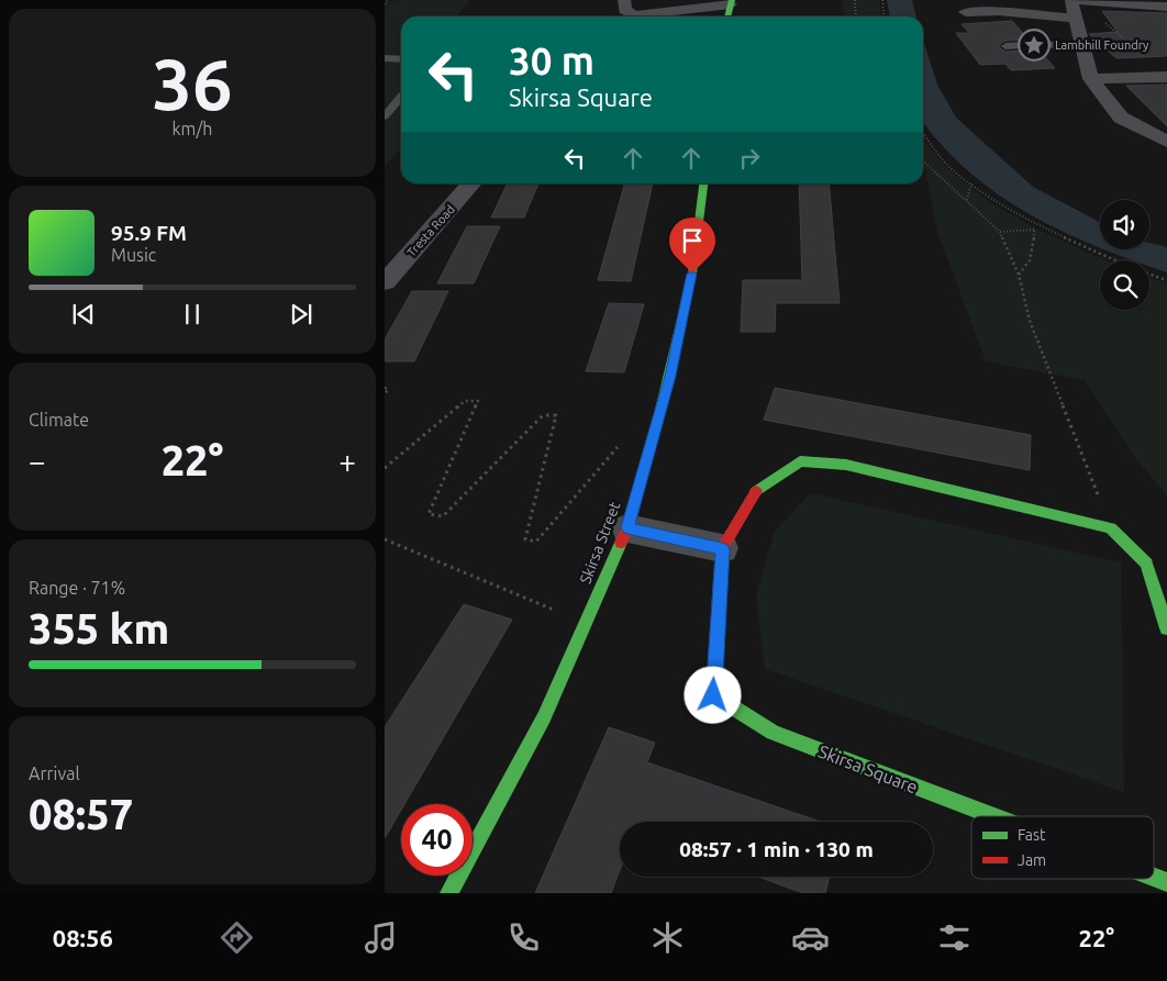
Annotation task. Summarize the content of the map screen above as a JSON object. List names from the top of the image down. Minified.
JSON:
{"streets":{"street":["Tresta Road","Skirsa Street","Skirsa Square"]},"places":{"place":["Lambhill Foundry"]},"legend":["Fast","Jam"],"page":{"tile":[["36","km/h"],"Climate",["Range · 71%","355 km"],["Arrival","08:57"]],"turn":["30 m","Skirsa Square"],"song":["95.9 FM","Music"],"heat":["−","22°","+"],"limit":"40","trip":"08:57 · 1 min · 130 m","tabs":["08:56","22°"]}}
